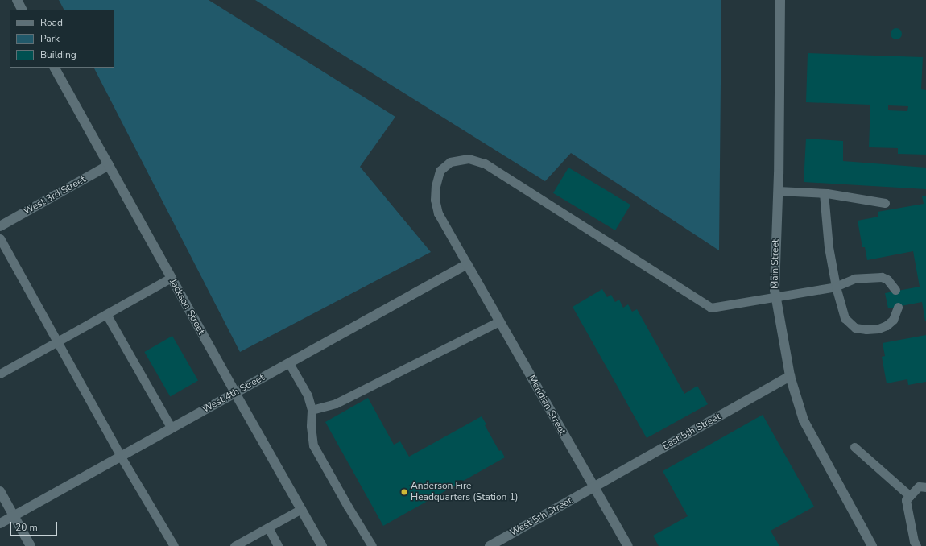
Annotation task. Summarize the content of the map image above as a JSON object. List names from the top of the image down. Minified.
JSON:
{"streets":{"street":["West 3rd Street","Main Street","Jackson Street","West 4th Street","Meridian Street","East 5th Street","West 5th Street"]},"crossings":[["West 3rd Street","Jackson Street"],["Main Street","East 5th Street"],["Jackson Street","West 4th Street"],["West 4th Street","Meridian Street"],["Meridian Street","East 5th Street"],["Meridian Street","West 5th Street"],["East 5th Street","West 5th Street"]],"places":["Anderson Fire Headquarters (Station 1)"],"legend":["Road","Park","Building"],"scale_bar":"20 m"}
